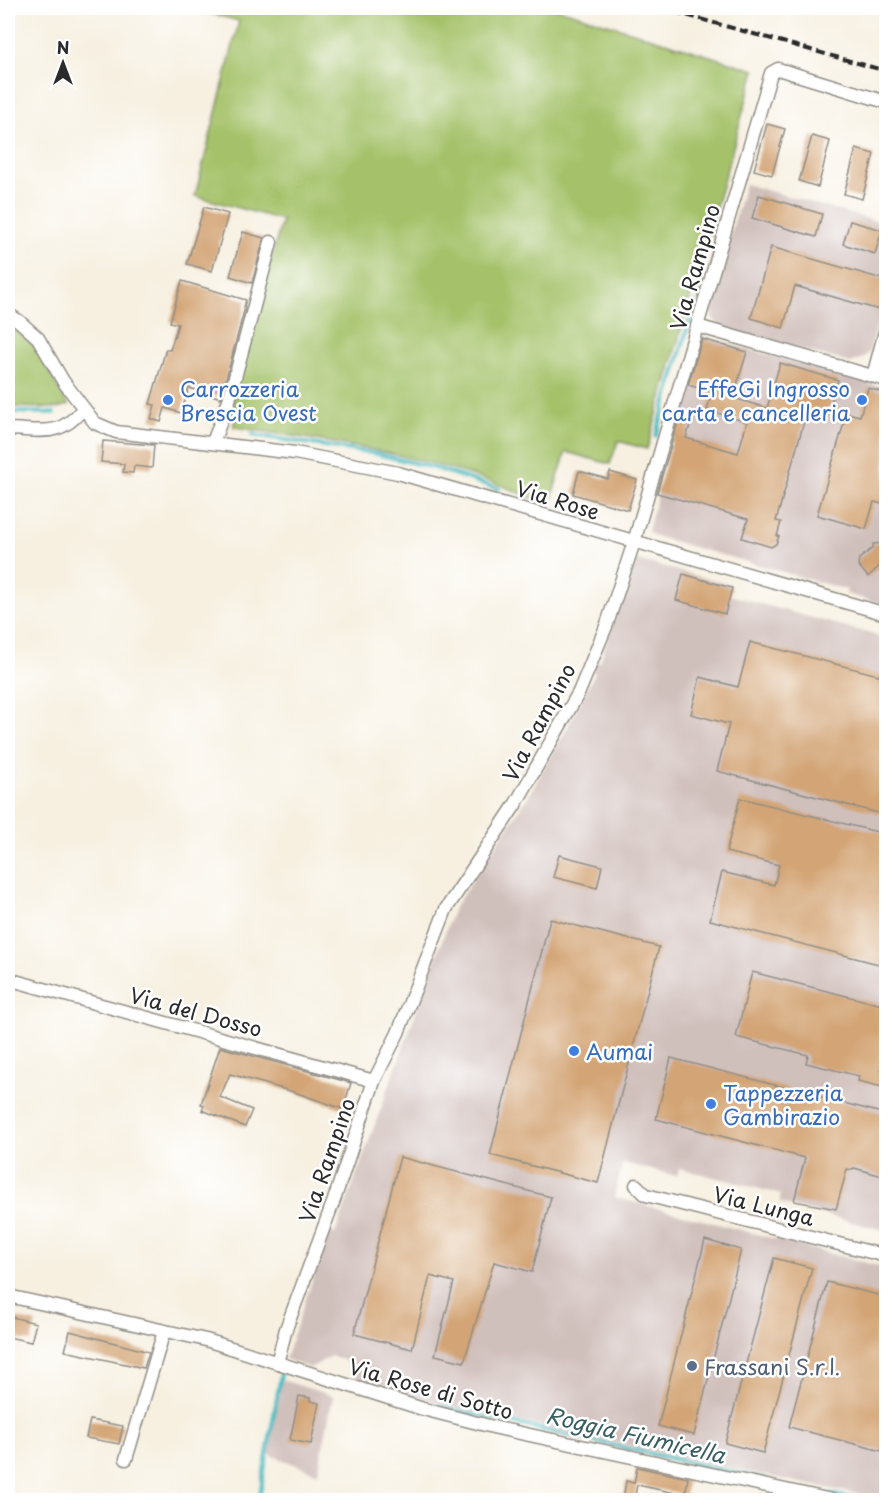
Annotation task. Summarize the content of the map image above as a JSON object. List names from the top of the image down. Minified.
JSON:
{"streets":{"street":["Via Rampino","Via Rose","Via del Dosso","Via Lunga","Via Rose di Sotto"]},"crossings":[["Via Rampino","Via Rose"],["Via Rampino","Via del Dosso"],["Via Rampino","Via Rose di Sotto"]],"water":["Roggia Fiumicella"],"places":["Carrozzeria Brescia Ovest","EffeGi Ingrosso carta e cancelleria","Aumai","Tappezzeria Gambirazio","Frassani S.r.l."],"north":"top"}
